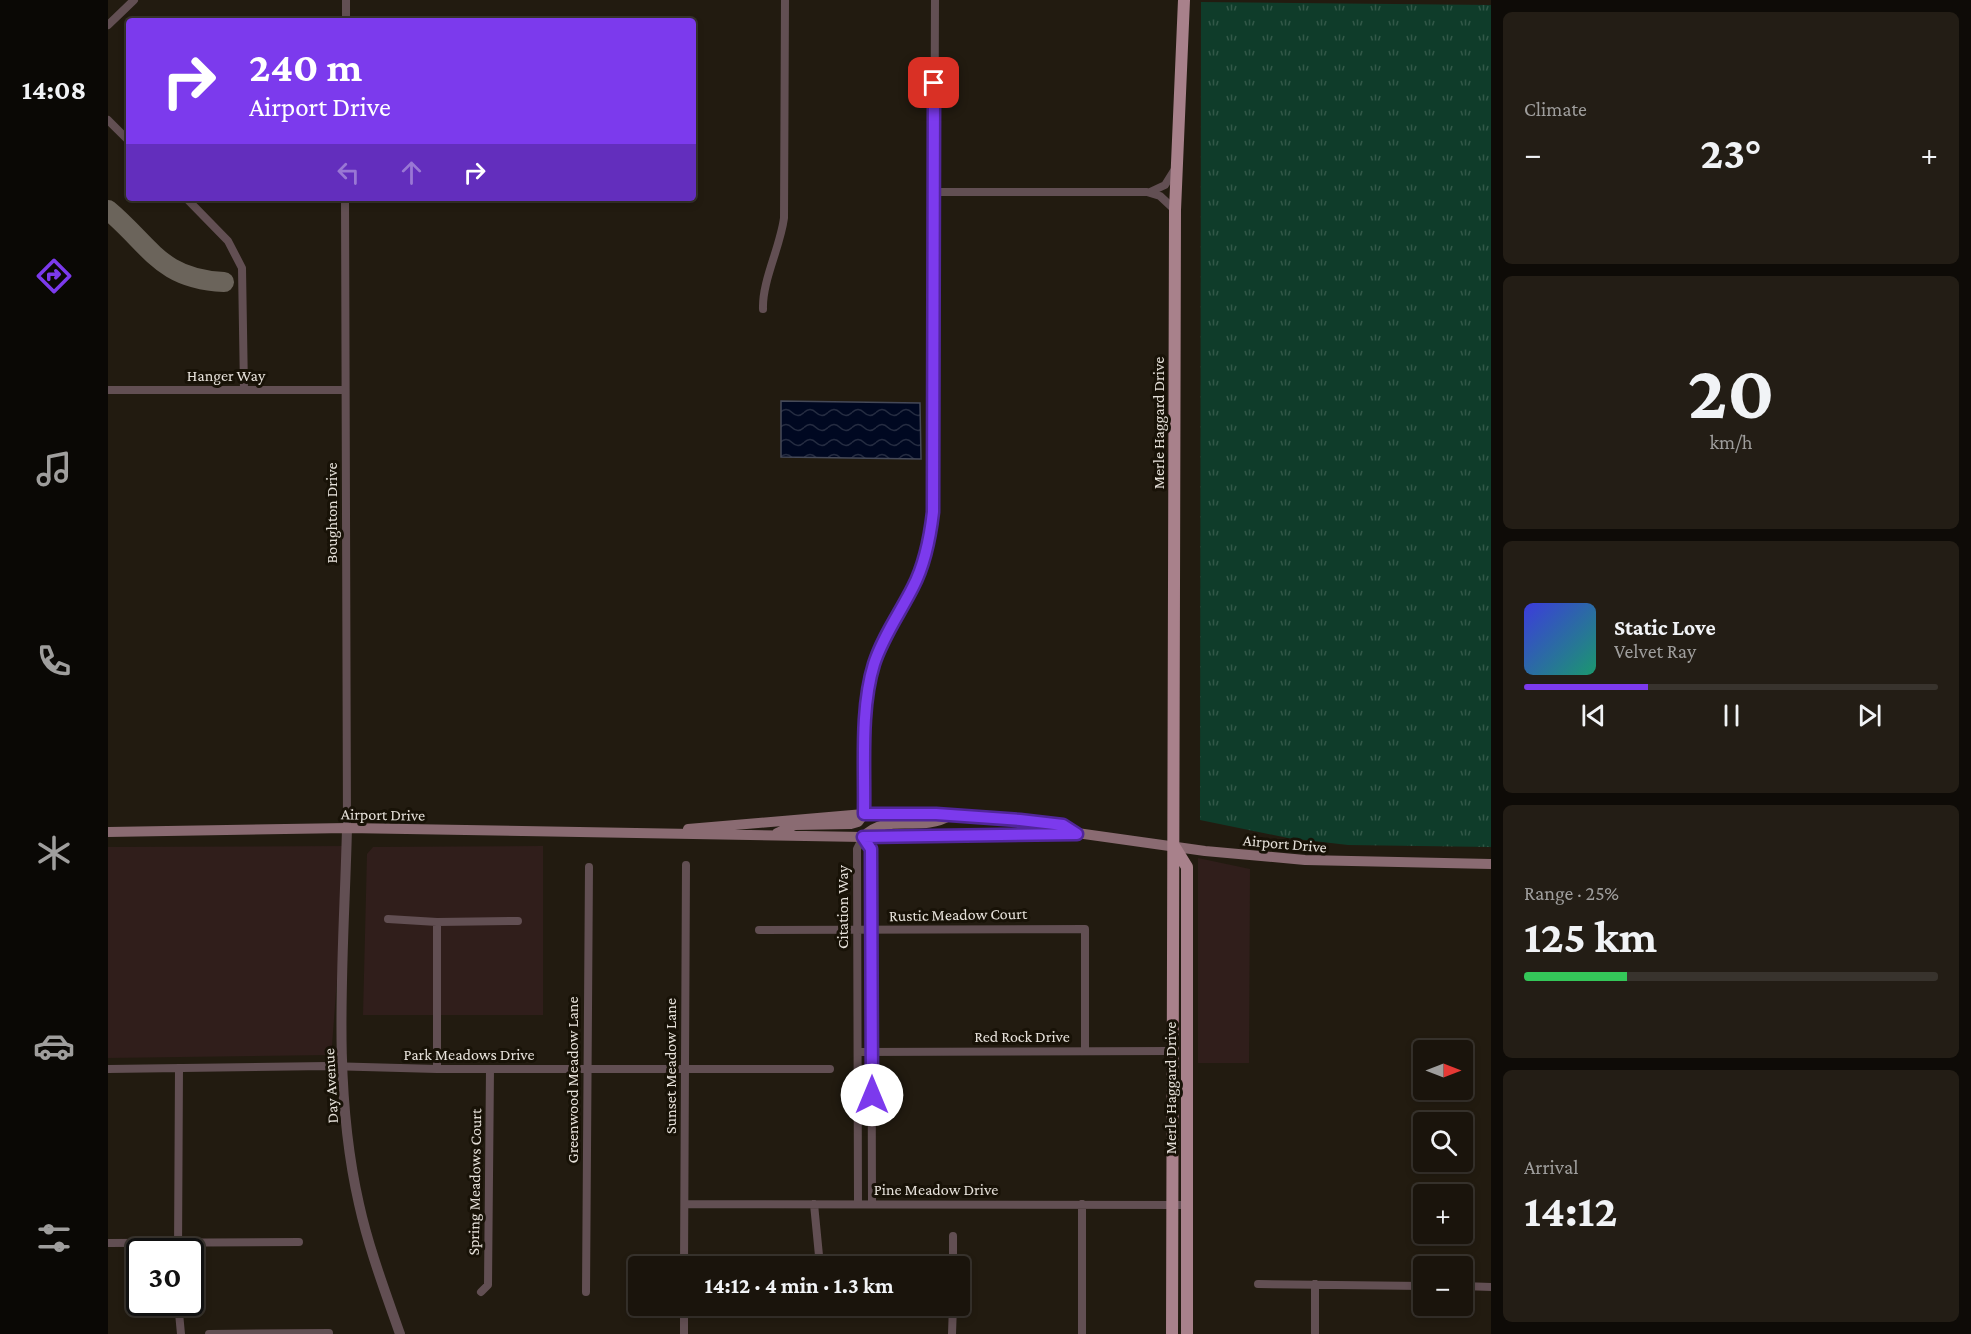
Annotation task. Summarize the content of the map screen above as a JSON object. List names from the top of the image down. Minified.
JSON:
{"streets":{"main road":["Merle Haggard Drive","Airport Drive"],"street":["Hanger Way","Boughton Drive","Citation Way","Rustic Meadow Court","Red Rock Drive","Park Meadows Drive","Sunset Meadow Lane","Greenwood Meadow Lane","Day Avenue","Spring Meadows Court","Pine Meadow Drive"]},"crossings":[["Hanger Way","Boughton Drive"],["Merle Haggard Drive","Airport Drive"],["Merle Haggard Drive","Red Rock Drive"],["Merle Haggard Drive","Pine Meadow Drive"],["Boughton Drive","Airport Drive"],["Boughton Drive","Day Avenue"],["Airport Drive","Citation Way"],["Airport Drive","Day Avenue"],["Citation Way","Rustic Meadow Court"],["Citation Way","Red Rock Drive"],["Citation Way","Pine Meadow Drive"],["Rustic Meadow Court","Red Rock Drive"],["Park Meadows Drive","Sunset Meadow Lane"],["Park Meadows Drive","Greenwood Meadow Lane"],["Park Meadows Drive","Day Avenue"],["Park Meadows Drive","Spring Meadows Court"],["Sunset Meadow Lane","Pine Meadow Drive"]],"north":"right","page":{"tabs":"14:08","tile":["Climate",["20","km/h"],["Range · 25%","125 km"],["Arrival","14:12"]],"turn":["240 m","Airport Drive"],"heat":["−","23°","+"],"song":["Static Love","Velvet Ray"],"map_buttons":["+","−"],"limit":"30","trip":"14:12 · 4 min · 1.3 km"}}
